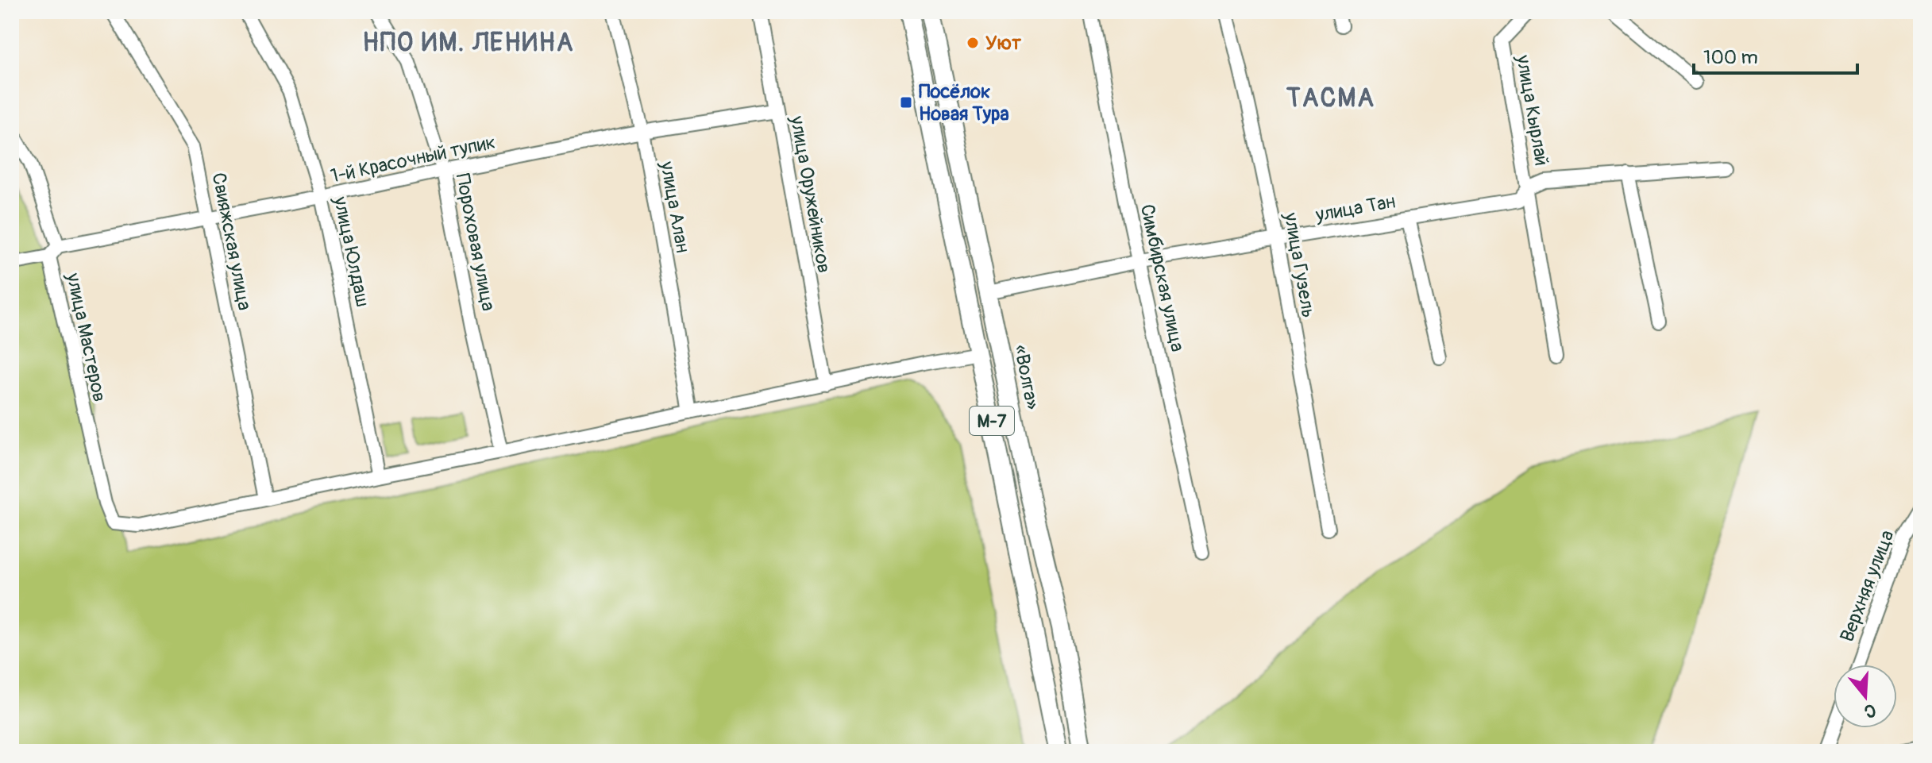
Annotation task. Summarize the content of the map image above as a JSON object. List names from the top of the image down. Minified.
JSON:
{"streets":{"highway":["«Волга»","М-7"],"street":["улица Кырлай","1-й Красочный тупик","улица Оружейников","улица Алан","улица Тан","Свияжская улица","Пороховая улица","улица Юлдаш","улица Гузель","Симбирская улица","улица Мастеров","Верхняя улица"]},"crossings":[["улица Кырлай","улица Тан"],["1-й Красочный тупик","улица Оружейников"],["1-й Красочный тупик","улица Алан"],["1-й Красочный тупик","Свияжская улица"],["1-й Красочный тупик","Пороховая улица"],["1-й Красочный тупик","улица Юлдаш"],["1-й Красочный тупик","улица Мастеров"],["улица Тан","улица Гузель"],["улица Тан","Симбирская улица"],["улица Тан","«Волга»"],["Свияжская улица","улица Мастеров"]],"districts":["НПО ИМ. ЛЕНИНА","ТАСМА"],"places":{"other":["Уют"],"transit":["Посёлок Новая Тура"]},"scale_bar":"100 m","north":"bottom"}
